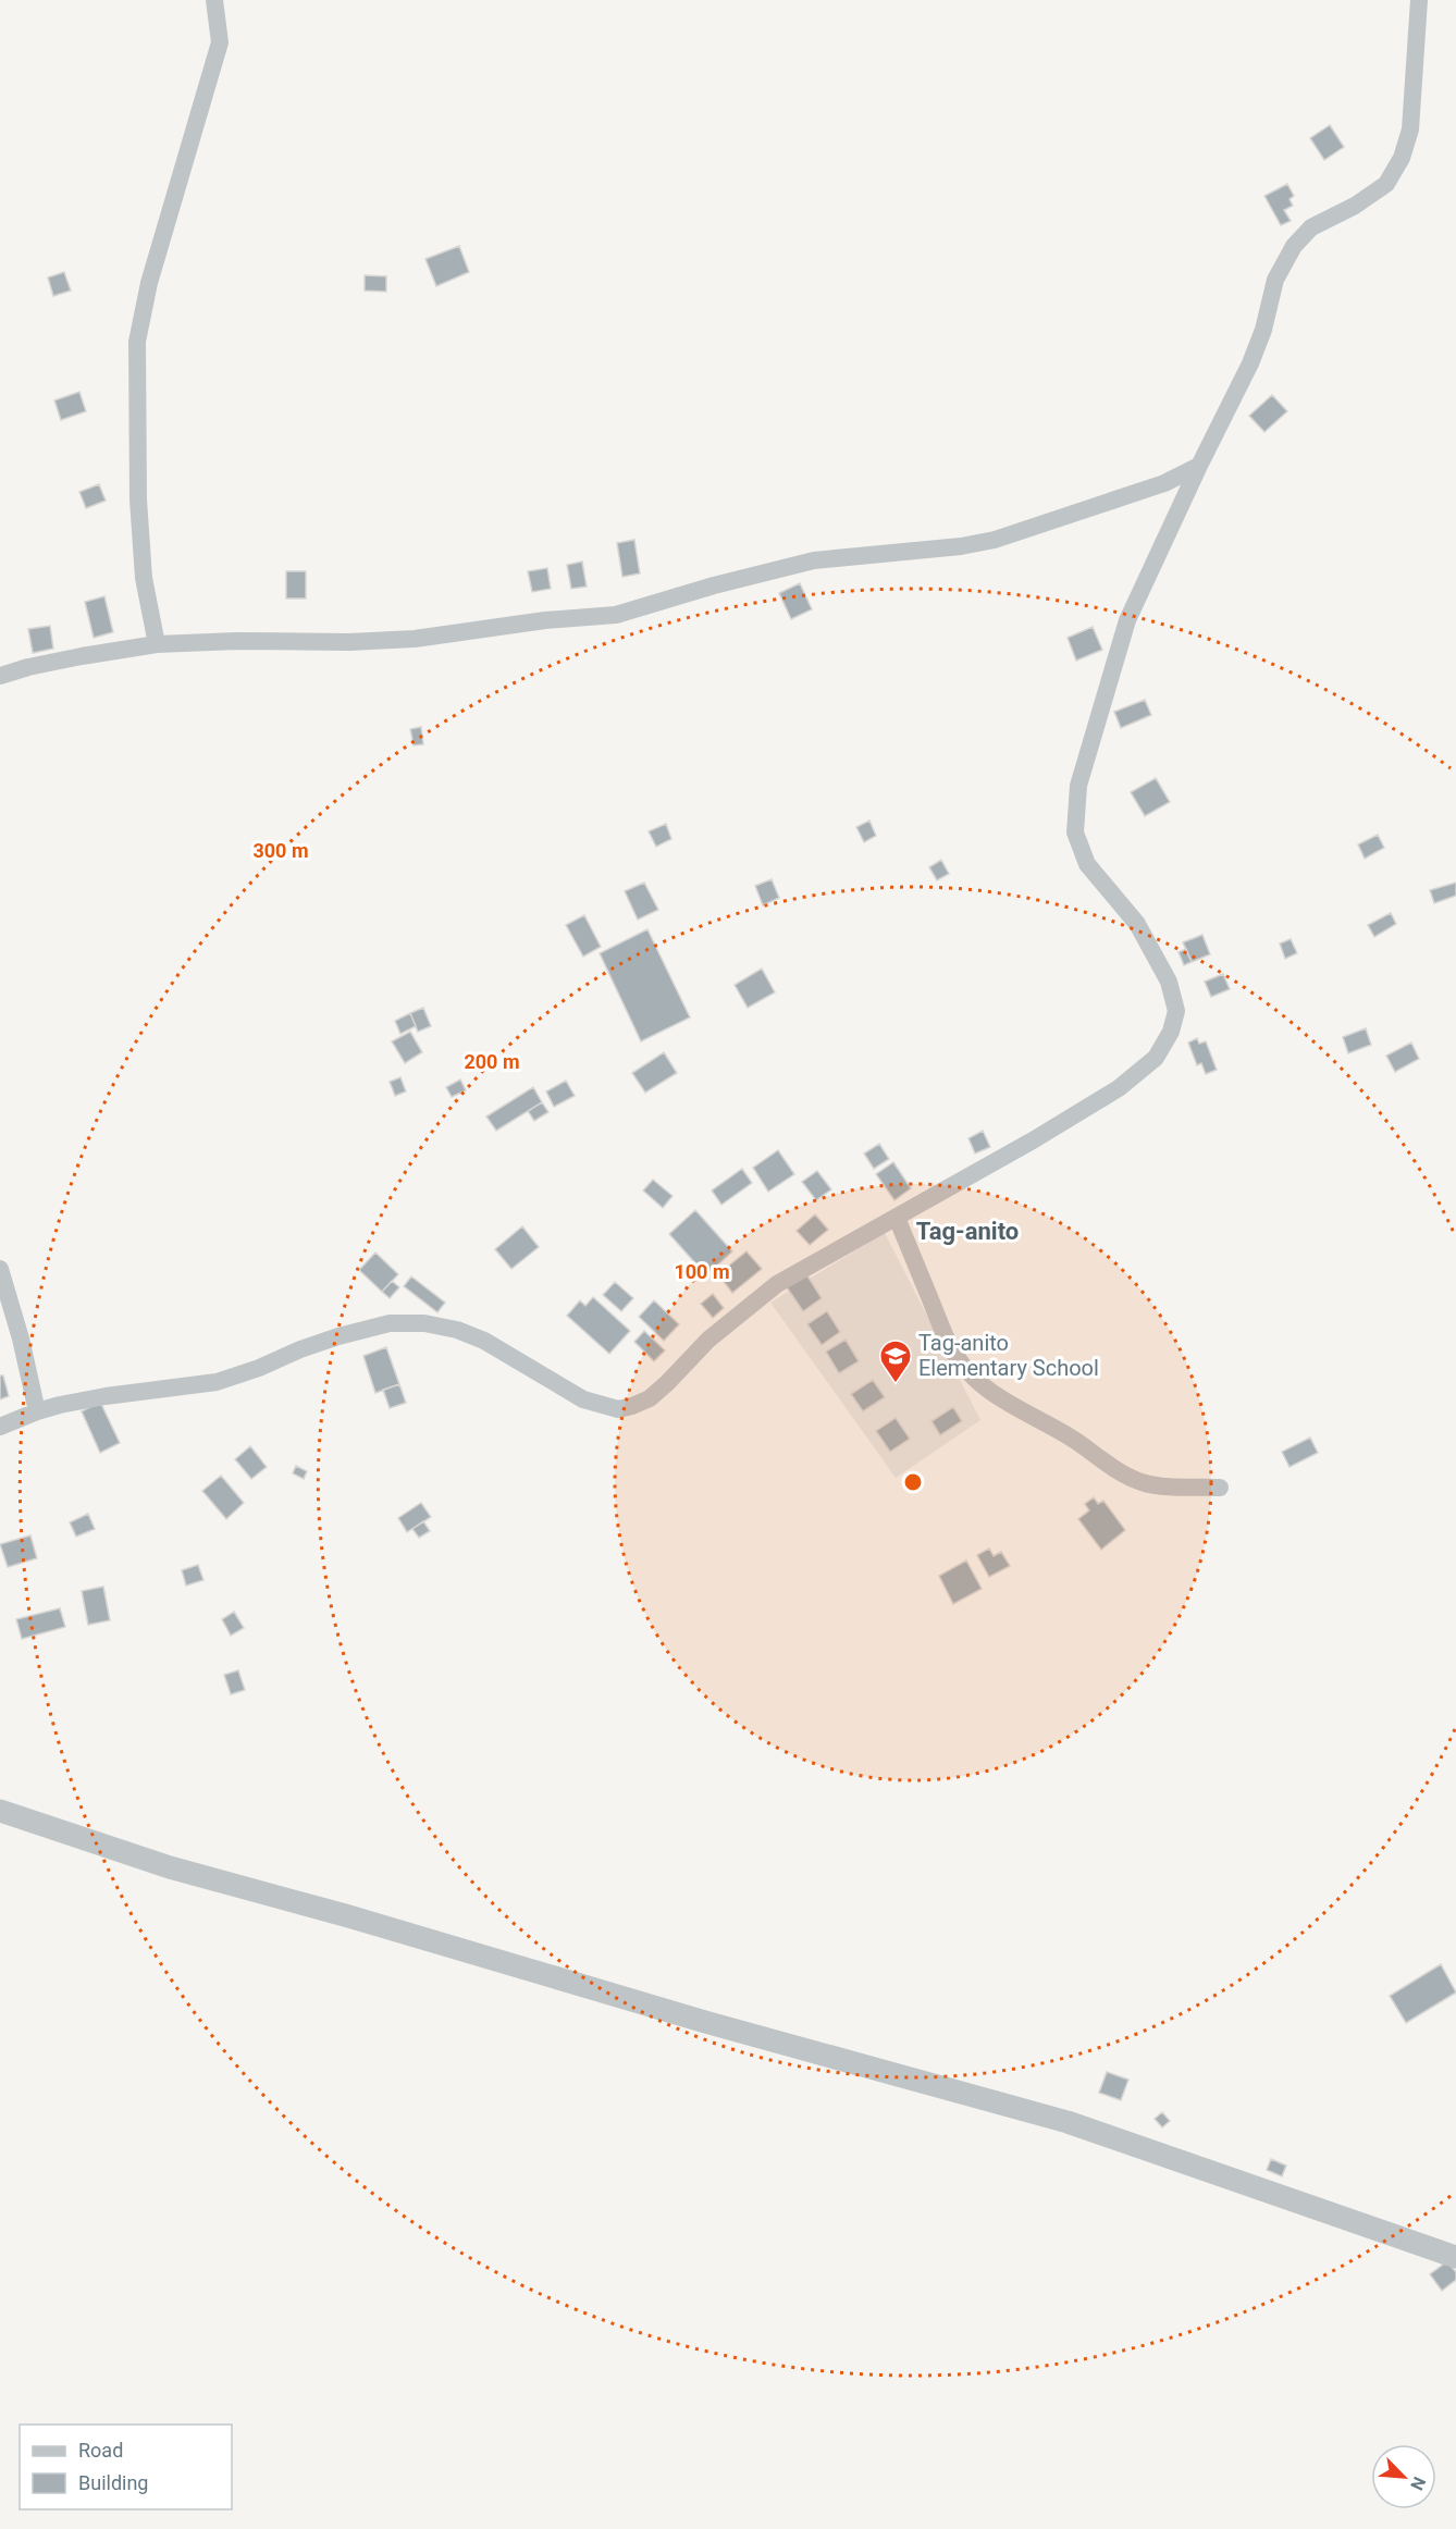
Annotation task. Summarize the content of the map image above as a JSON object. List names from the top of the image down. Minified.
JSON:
{"districts":["Tag-anito"],"places":{"school or university":["Tag-anito Elementary School"]},"legend":["Road","Building"],"north":"bottom right","rings":["300 m","200 m","100 m"]}
